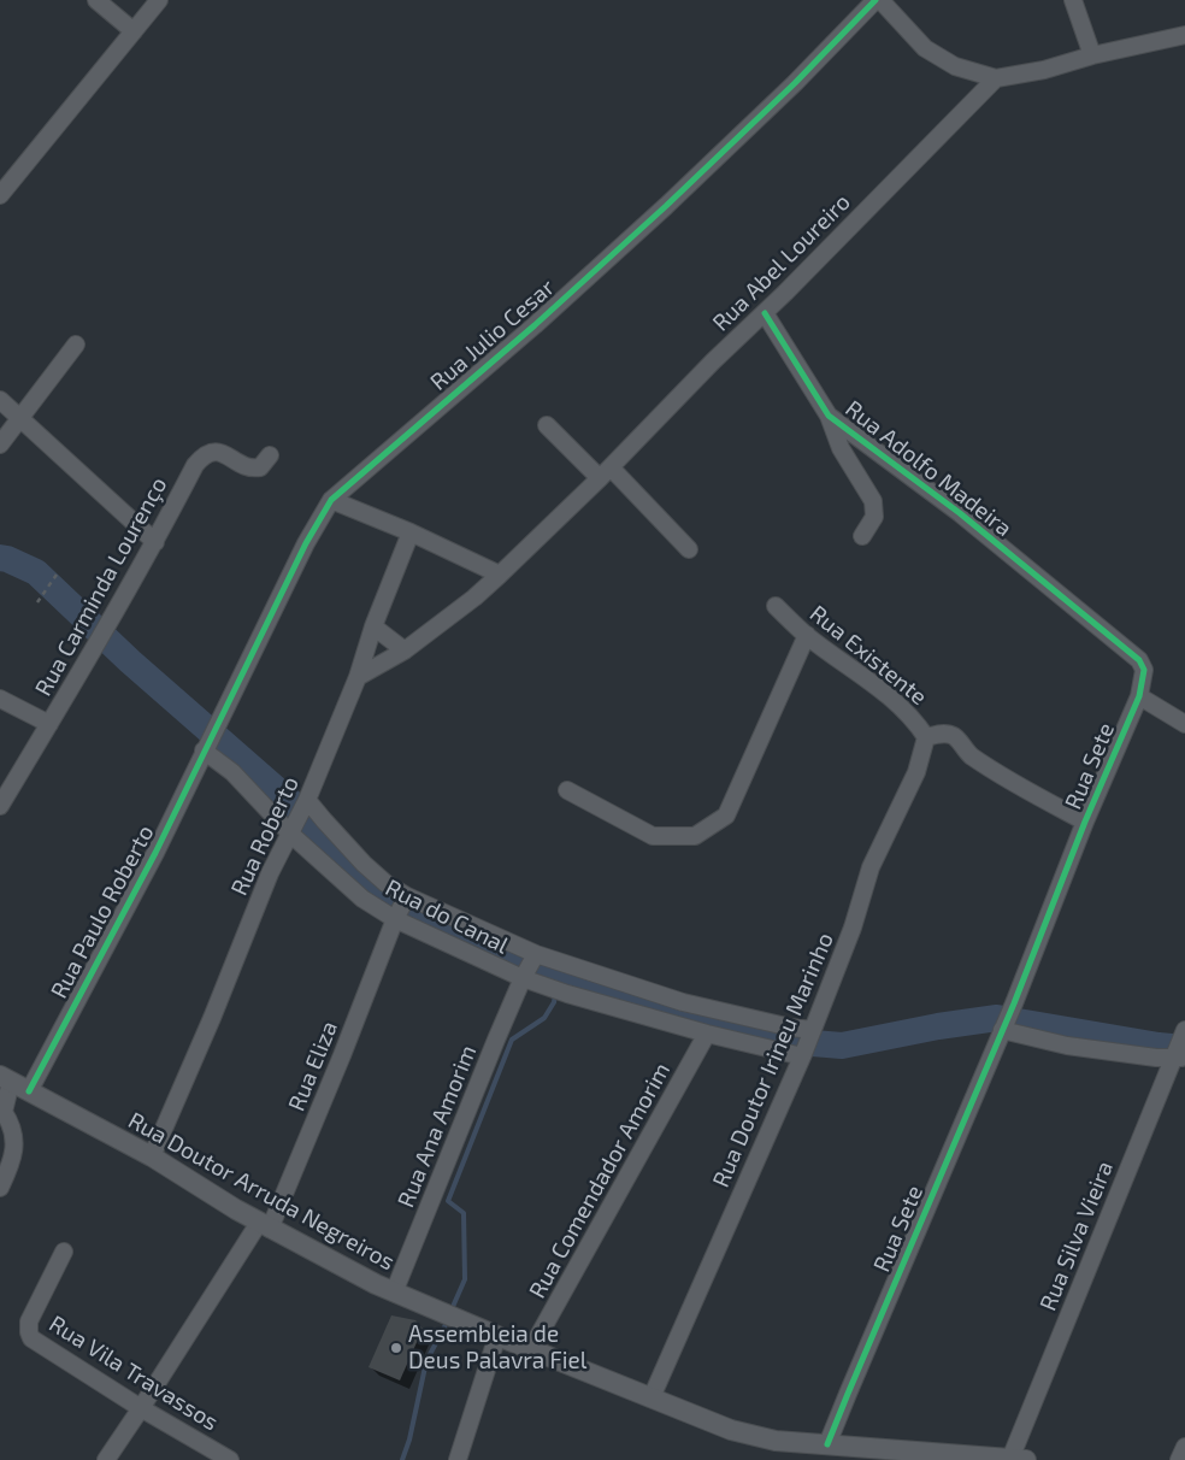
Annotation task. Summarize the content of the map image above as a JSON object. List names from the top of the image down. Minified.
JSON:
{"streets":{"street":["Rua Abel Loureiro","Rua Julio Cesar","Rua Adolfo Madeira","Rua Carminda Lourenço","Rua Existente","Rua Sete","Rua Roberto","Rua Paulo Roberto","Rua do Canal","Rua Doutor Irineu Marinho","Rua Eliza","Rua Ana Amorim","Rua Comendador Amorim","Rua Doutor Arruda Negreiros","Rua Silva Vieira","Rua Vila Travassos"]},"crossings":[["Rua Abel Loureiro","Rua Adolfo Madeira"],["Rua Abel Loureiro","Rua Roberto"],["Rua Julio Cesar","Rua Paulo Roberto"],["Rua Julio Cesar","Rua do Canal"],["Rua Adolfo Madeira","Rua Sete"],["Rua Existente","Rua Sete"],["Rua Existente","Rua Doutor Irineu Marinho"],["Rua Sete","Rua Doutor Arruda Negreiros"],["Rua Roberto","Rua do Canal"],["Rua Roberto","Rua Doutor Arruda Negreiros"],["Rua Paulo Roberto","Rua do Canal"],["Rua Paulo Roberto","Rua Doutor Arruda Negreiros"],["Rua do Canal","Rua Doutor Irineu Marinho"],["Rua do Canal","Rua Eliza"],["Rua do Canal","Rua Ana Amorim"],["Rua do Canal","Rua Comendador Amorim"],["Rua Doutor Irineu Marinho","Rua Doutor Arruda Negreiros"],["Rua Eliza","Rua Doutor Arruda Negreiros"],["Rua Eliza","Rua Vila Travassos"],["Rua Ana Amorim","Rua Doutor Arruda Negreiros"],["Rua Comendador Amorim","Rua Doutor Arruda Negreiros"],["Rua Doutor Arruda Negreiros","Rua Silva Vieira"]],"places":["Assembleia de Deus Palavra Fiel"]}
